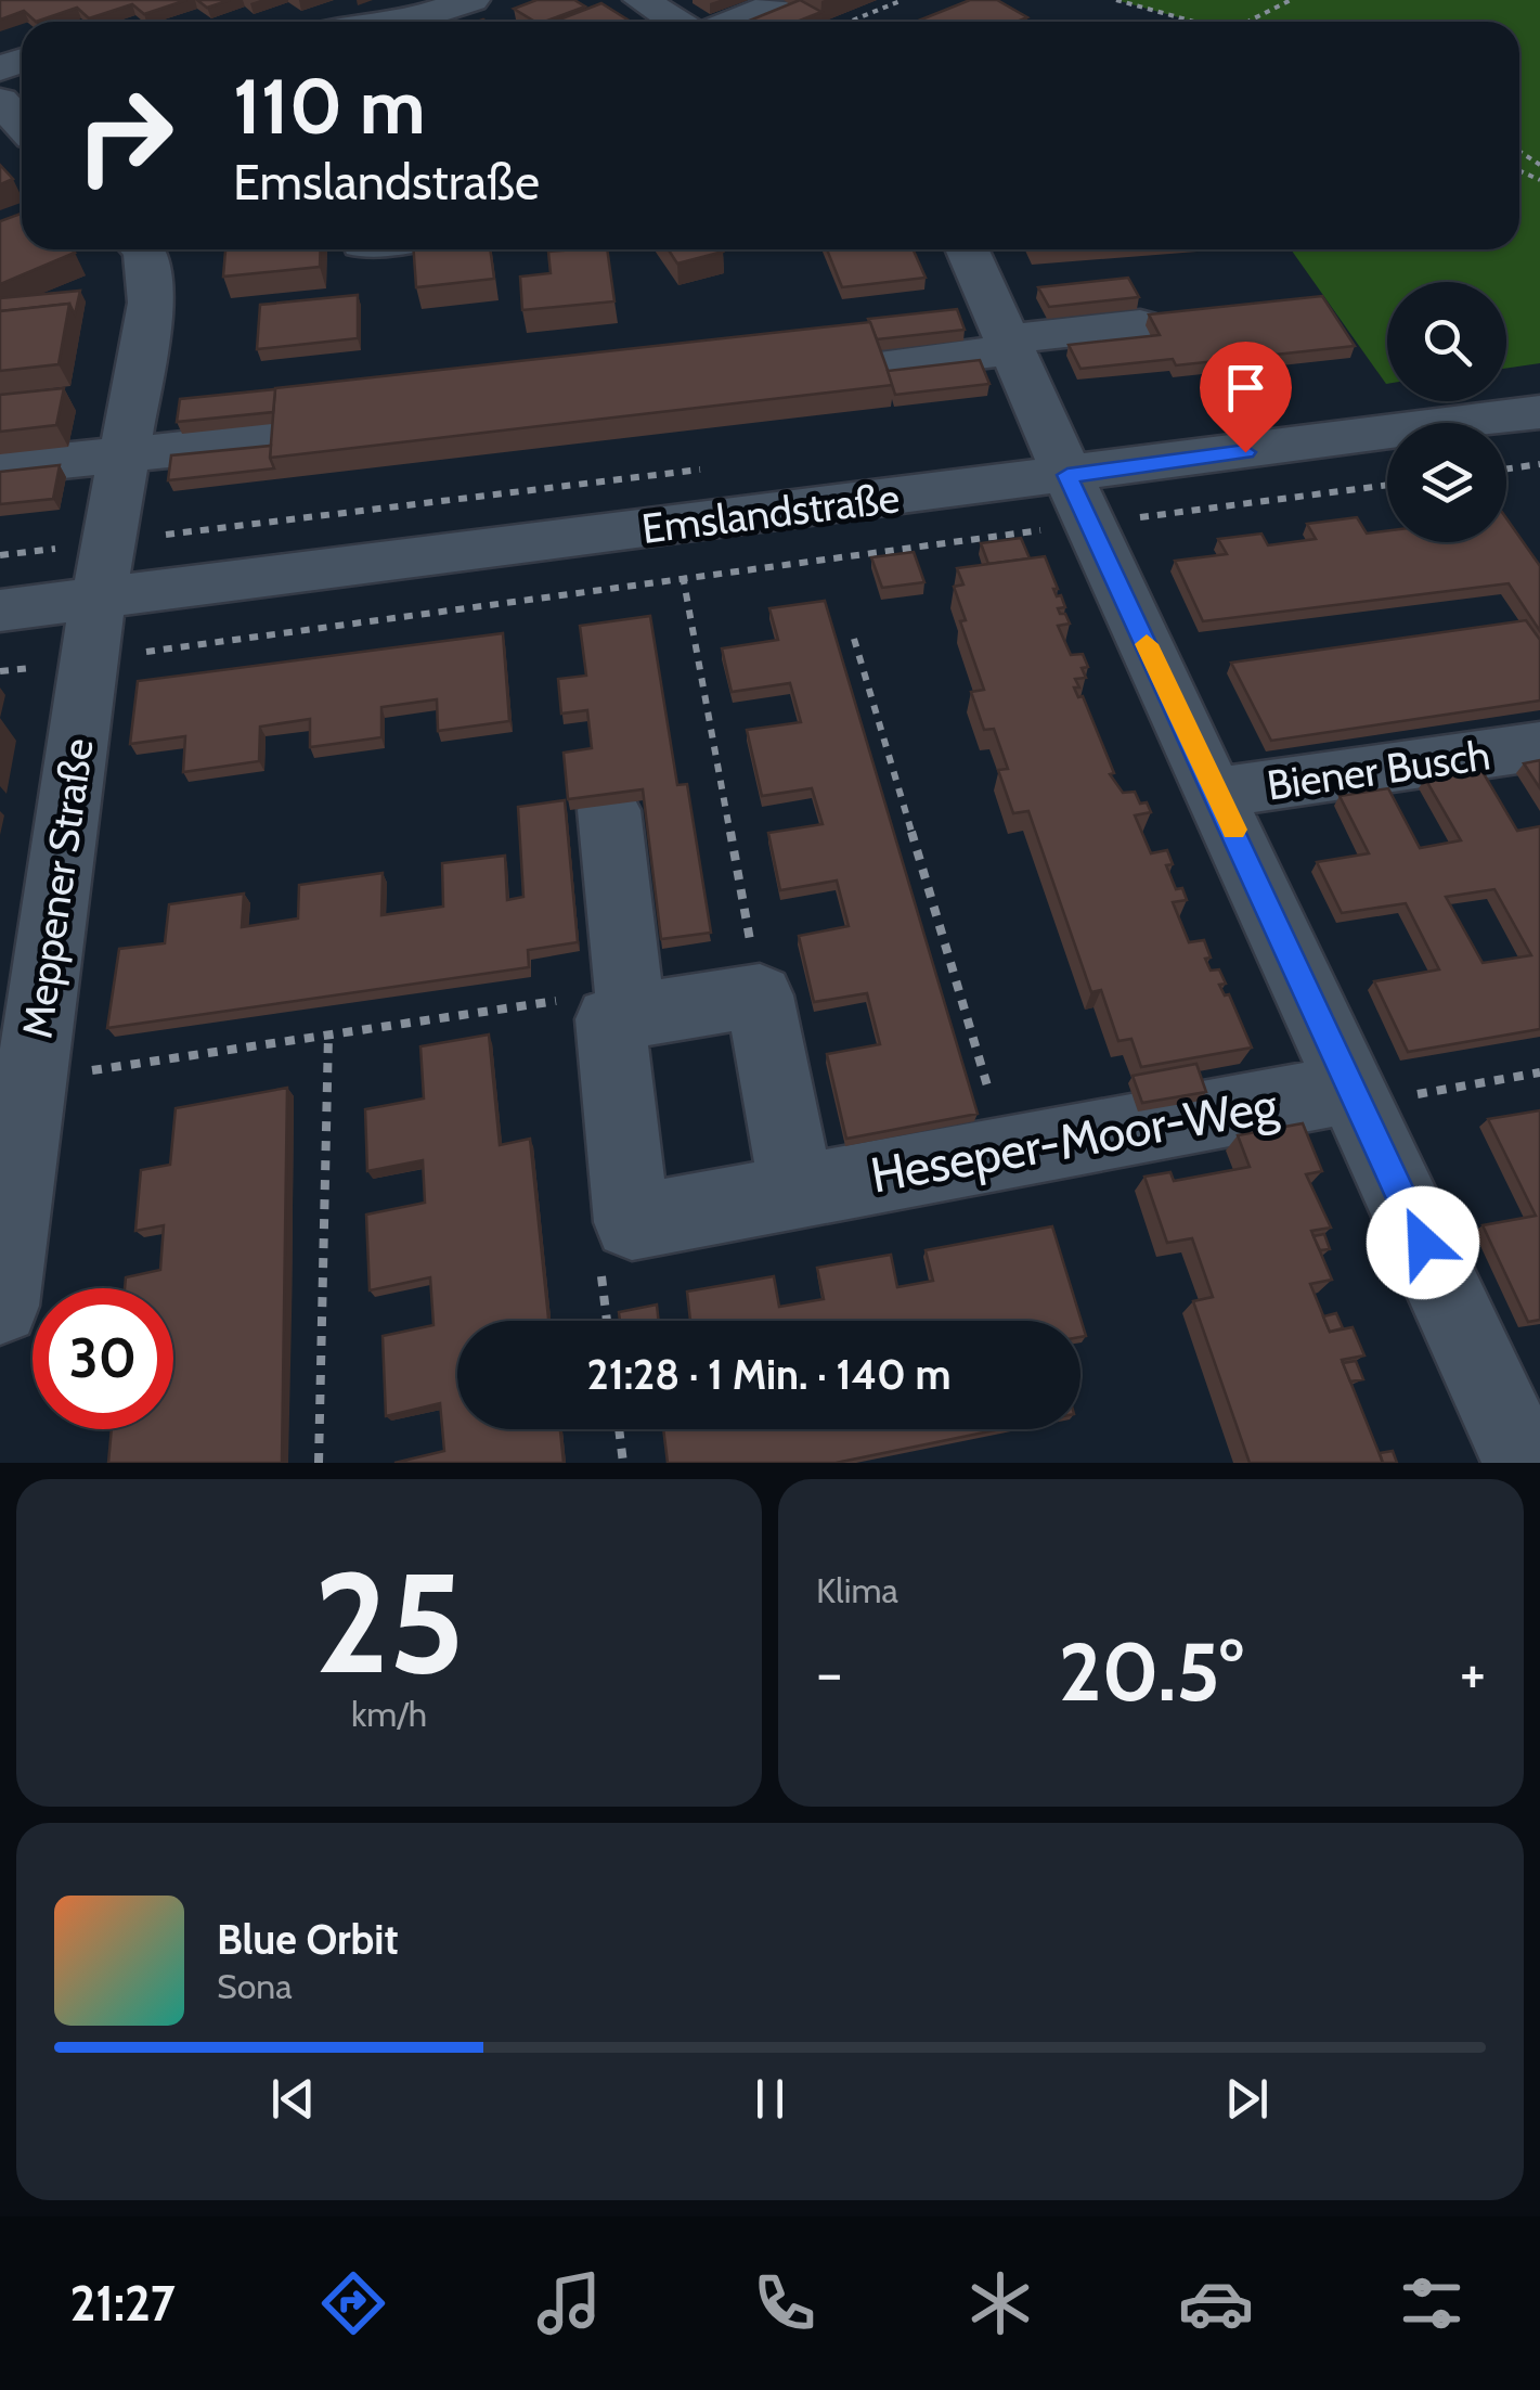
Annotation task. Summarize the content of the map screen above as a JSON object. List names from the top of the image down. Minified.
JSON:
{"streets":{"street":["Emslandstraße","Biener Busch","Meppener Straße","Heseper-Moor-Weg"]},"crossings":[["Emslandstraße","Meppener Straße"]],"page":{"turn":["110 m","Emslandstraße"],"limit":"30","trip":"21:28 · 1 Min. · 140 m","tile":[["25","km/h"],"Klima"],"heat":["−","20.5°","+"],"song":["Blue Orbit","Sona"],"tabs":"21:27"}}
